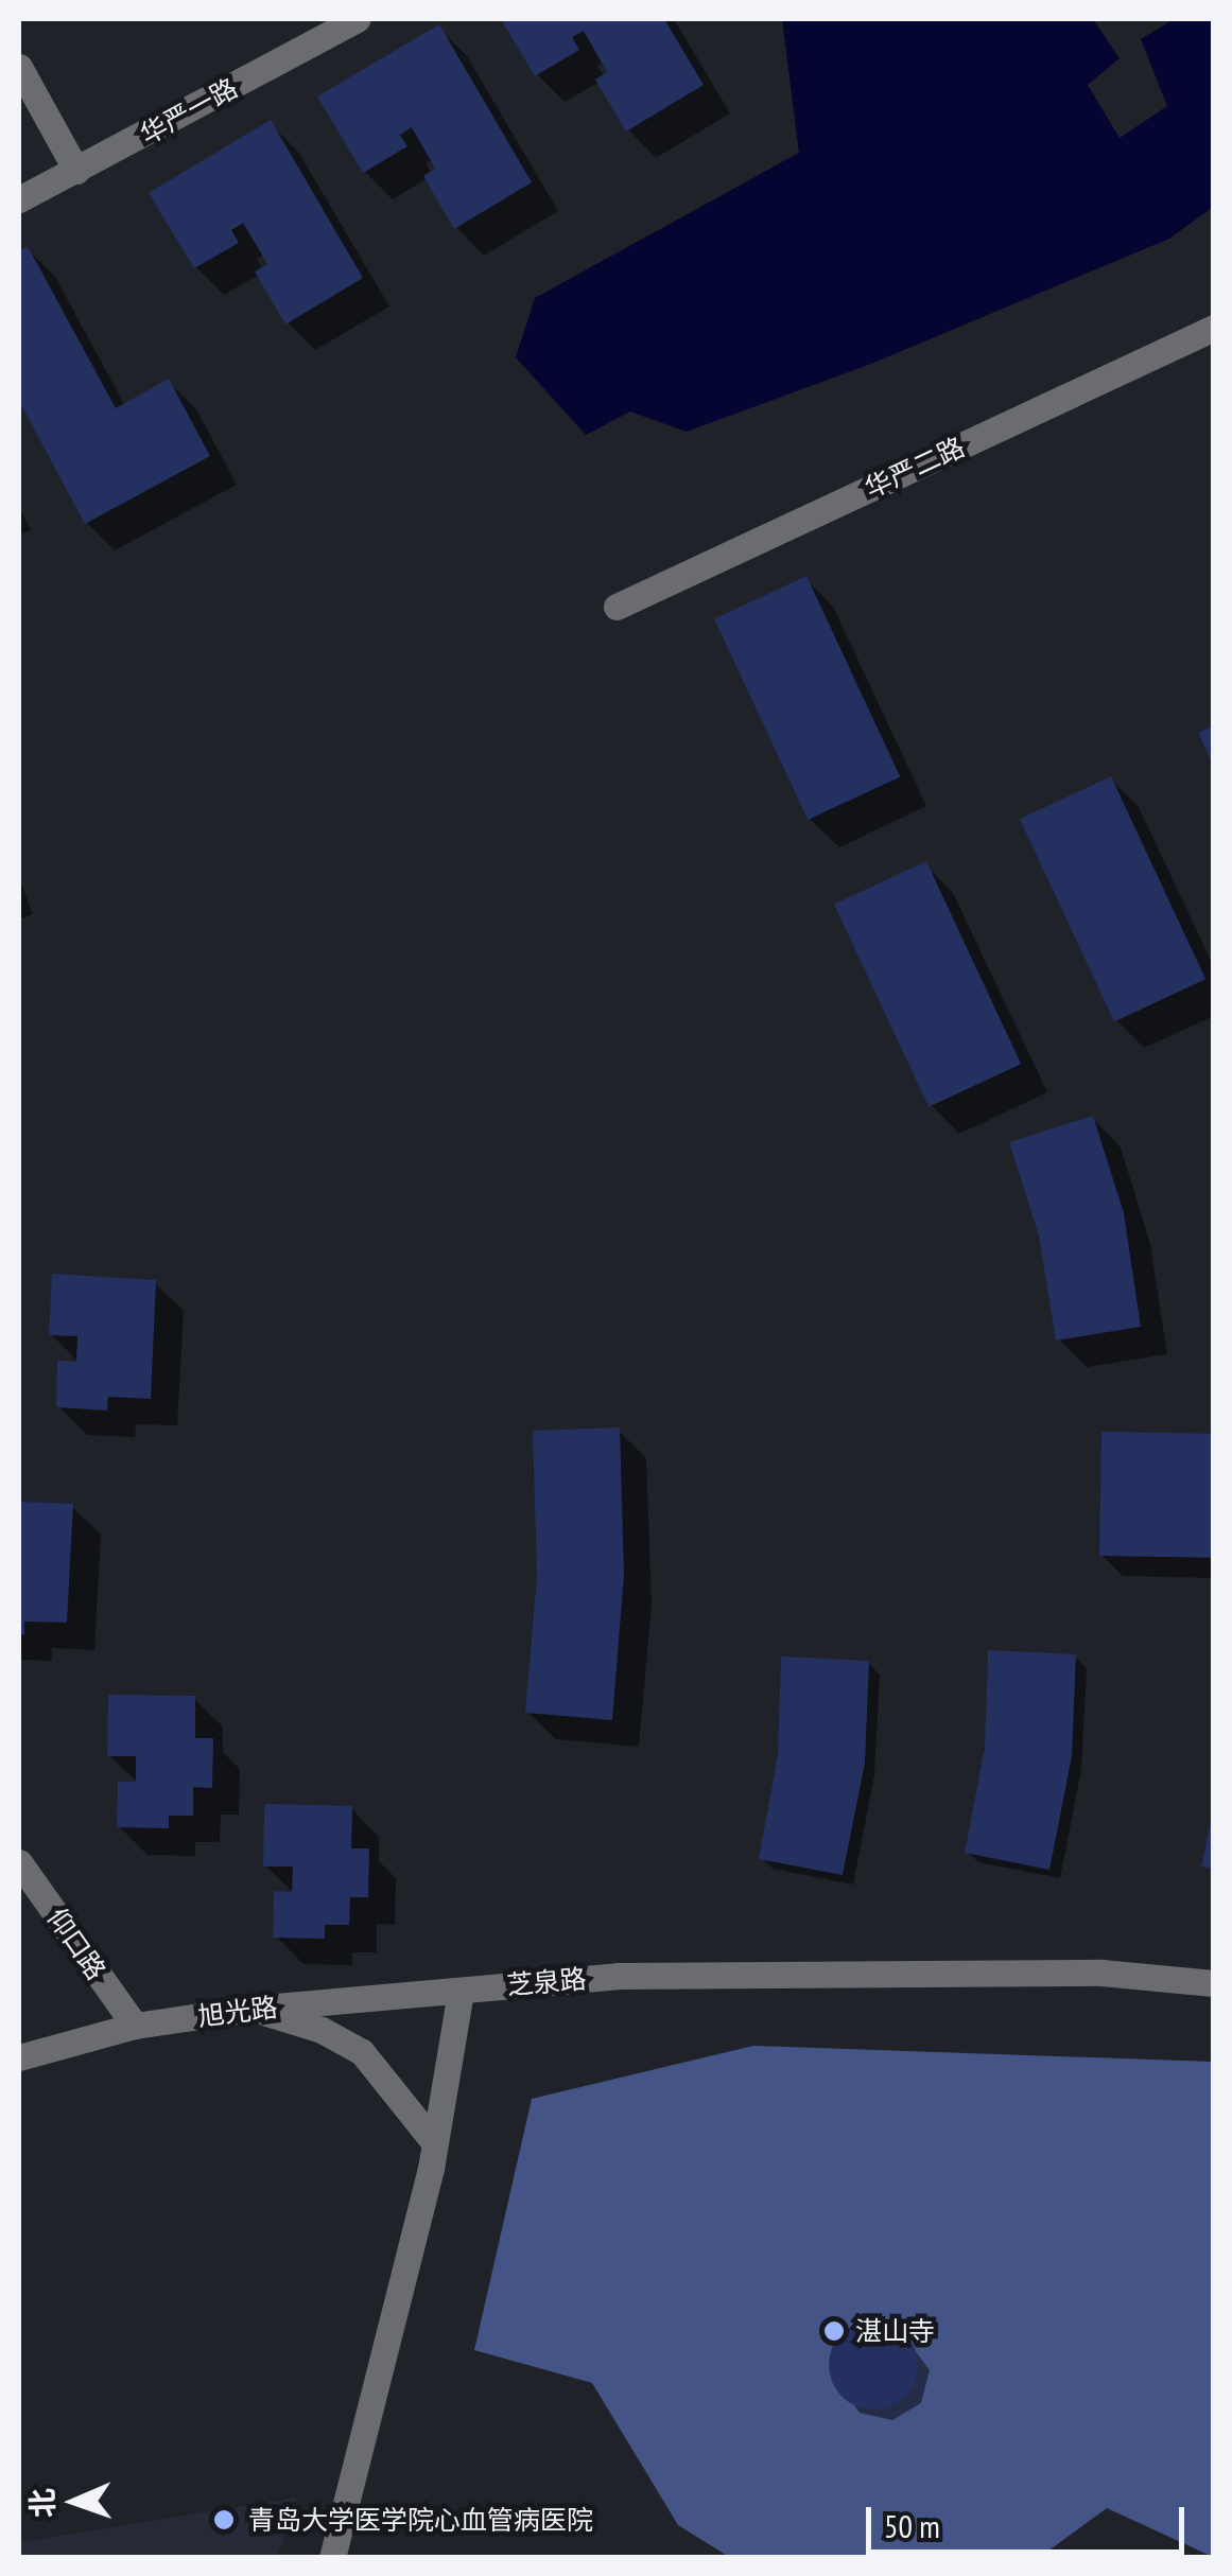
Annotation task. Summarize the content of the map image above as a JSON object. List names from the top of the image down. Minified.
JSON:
{"streets":{"street":["华严一路","华严二路","仰口路","芝泉路","旭光路"]},"crossings":[["仰口路","旭光路"],["芝泉路","旭光路"]],"places":["湛山寺","青岛大学医学院心血管病医院"],"scale_bar":"50 m","north":"left"}
